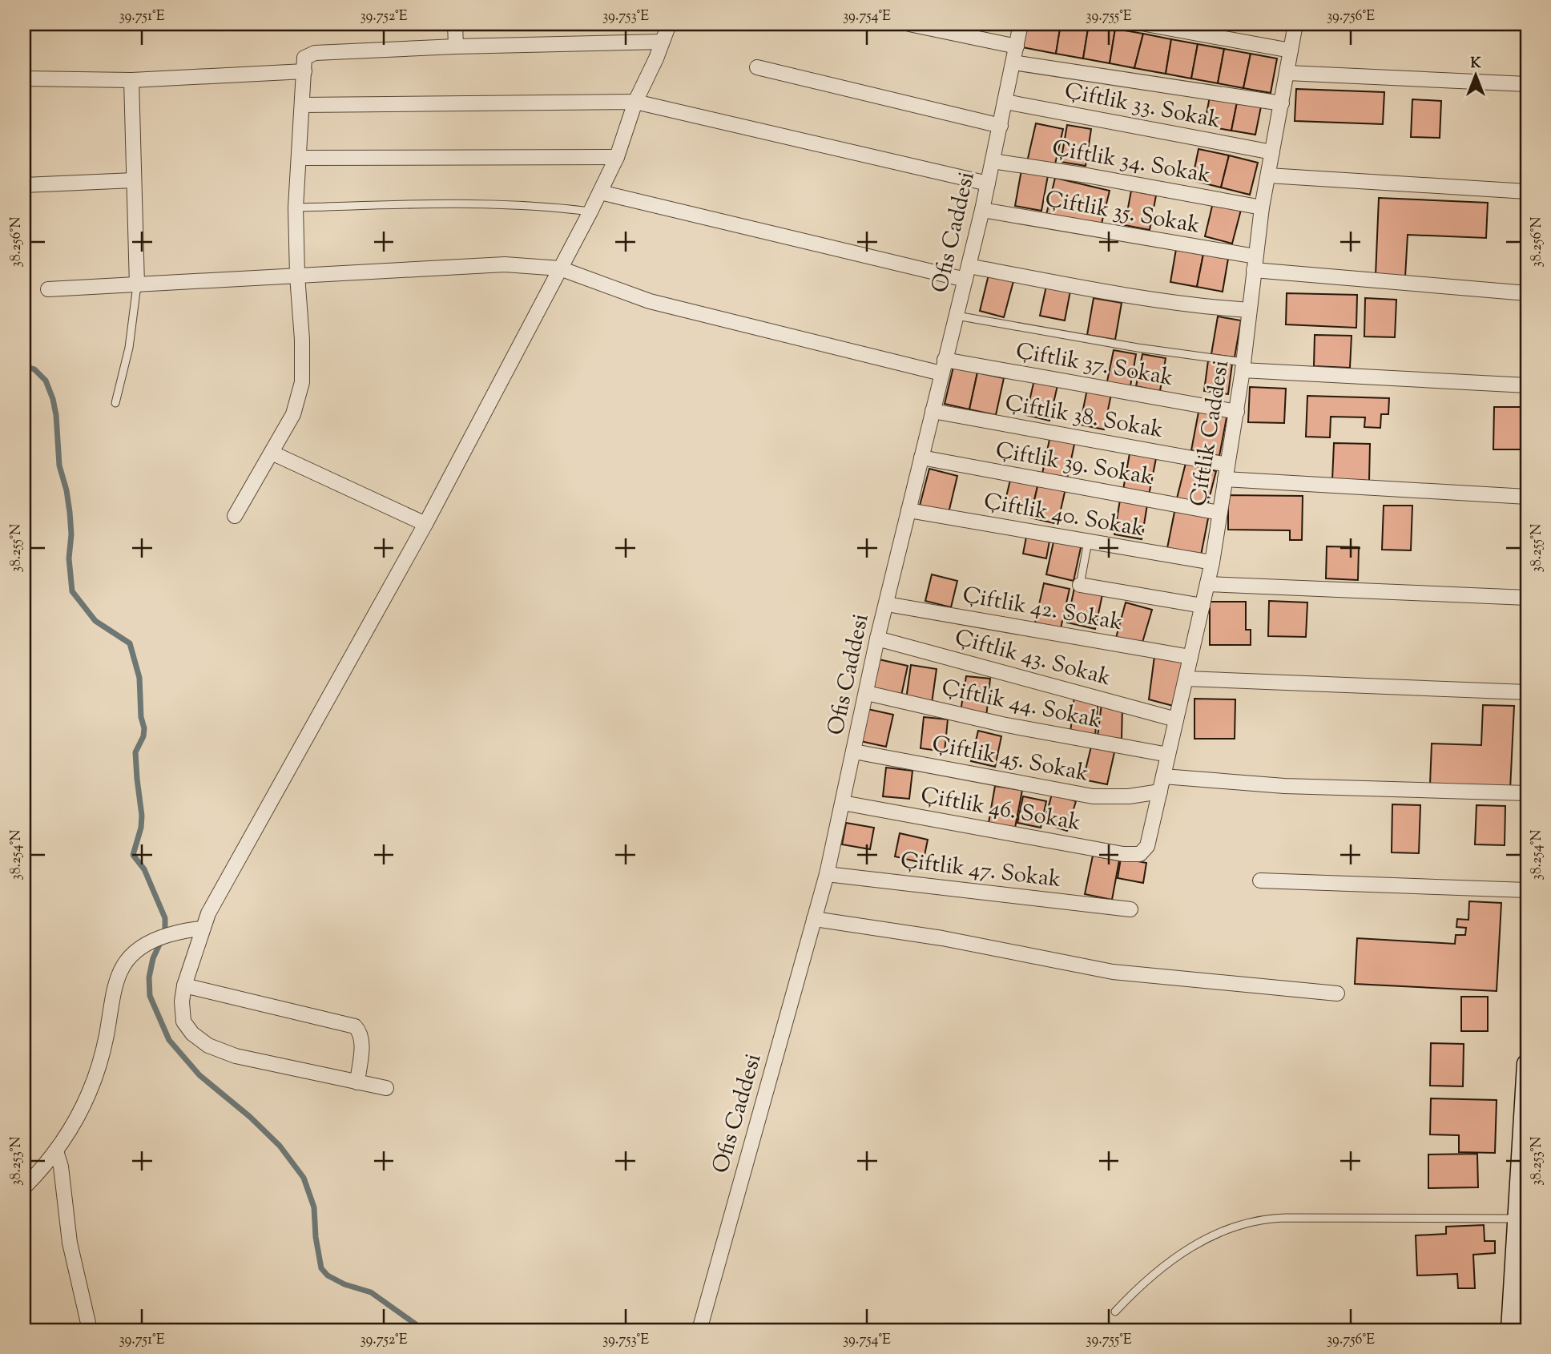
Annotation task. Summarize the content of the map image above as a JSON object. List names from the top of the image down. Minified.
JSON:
{"streets":{"street":["Çiftlik 33. Sokak","Çiftlik 34. Sokak","Çiftlik 35. Sokak","Ofis Caddesi","Çiftlik 37. Sokak","Çiftlik 38. Sokak","Çiftlik Caddesi","Çiftlik 39. Sokak","Çiftlik 40. Sokak","Çiftlik 42. Sokak","Çiftlik 43. Sokak","Çiftlik 44. Sokak","Çiftlik 45. Sokak","Çiftlik 46. Sokak","Çiftlik 47. Sokak"]},"crossings":[["Çiftlik 33. Sokak","Ofis Caddesi"],["Çiftlik 33. Sokak","Çiftlik Caddesi"],["Çiftlik 34. Sokak","Ofis Caddesi"],["Çiftlik 34. Sokak","Çiftlik Caddesi"],["Çiftlik 35. Sokak","Ofis Caddesi"],["Çiftlik 35. Sokak","Çiftlik Caddesi"],["Ofis Caddesi","Çiftlik 37. Sokak"],["Ofis Caddesi","Çiftlik 38. Sokak"],["Ofis Caddesi","Çiftlik 39. Sokak"],["Ofis Caddesi","Çiftlik 40. Sokak"],["Ofis Caddesi","Çiftlik 42. Sokak"],["Ofis Caddesi","Çiftlik 43. Sokak"],["Ofis Caddesi","Çiftlik 44. Sokak"],["Ofis Caddesi","Çiftlik 45. Sokak"],["Ofis Caddesi","Çiftlik 46. Sokak"],["Ofis Caddesi","Çiftlik 47. Sokak"],["Çiftlik 37. Sokak","Çiftlik Caddesi"],["Çiftlik 38. Sokak","Çiftlik Caddesi"],["Çiftlik Caddesi","Çiftlik 39. Sokak"],["Çiftlik Caddesi","Çiftlik 40. Sokak"],["Çiftlik Caddesi","Çiftlik 42. Sokak"],["Çiftlik Caddesi","Çiftlik 43. Sokak"],["Çiftlik Caddesi","Çiftlik 44. Sokak"],["Çiftlik Caddesi","Çiftlik 45. Sokak"],["Çiftlik Caddesi","Çiftlik 46. Sokak"]],"north":"top","coordinates":["39.751°E","39.752°E","39.753°E","39.754°E","39.755°E","39.756°E","38.256°N","38.255°N","38.254°N","38.253°N"]}
